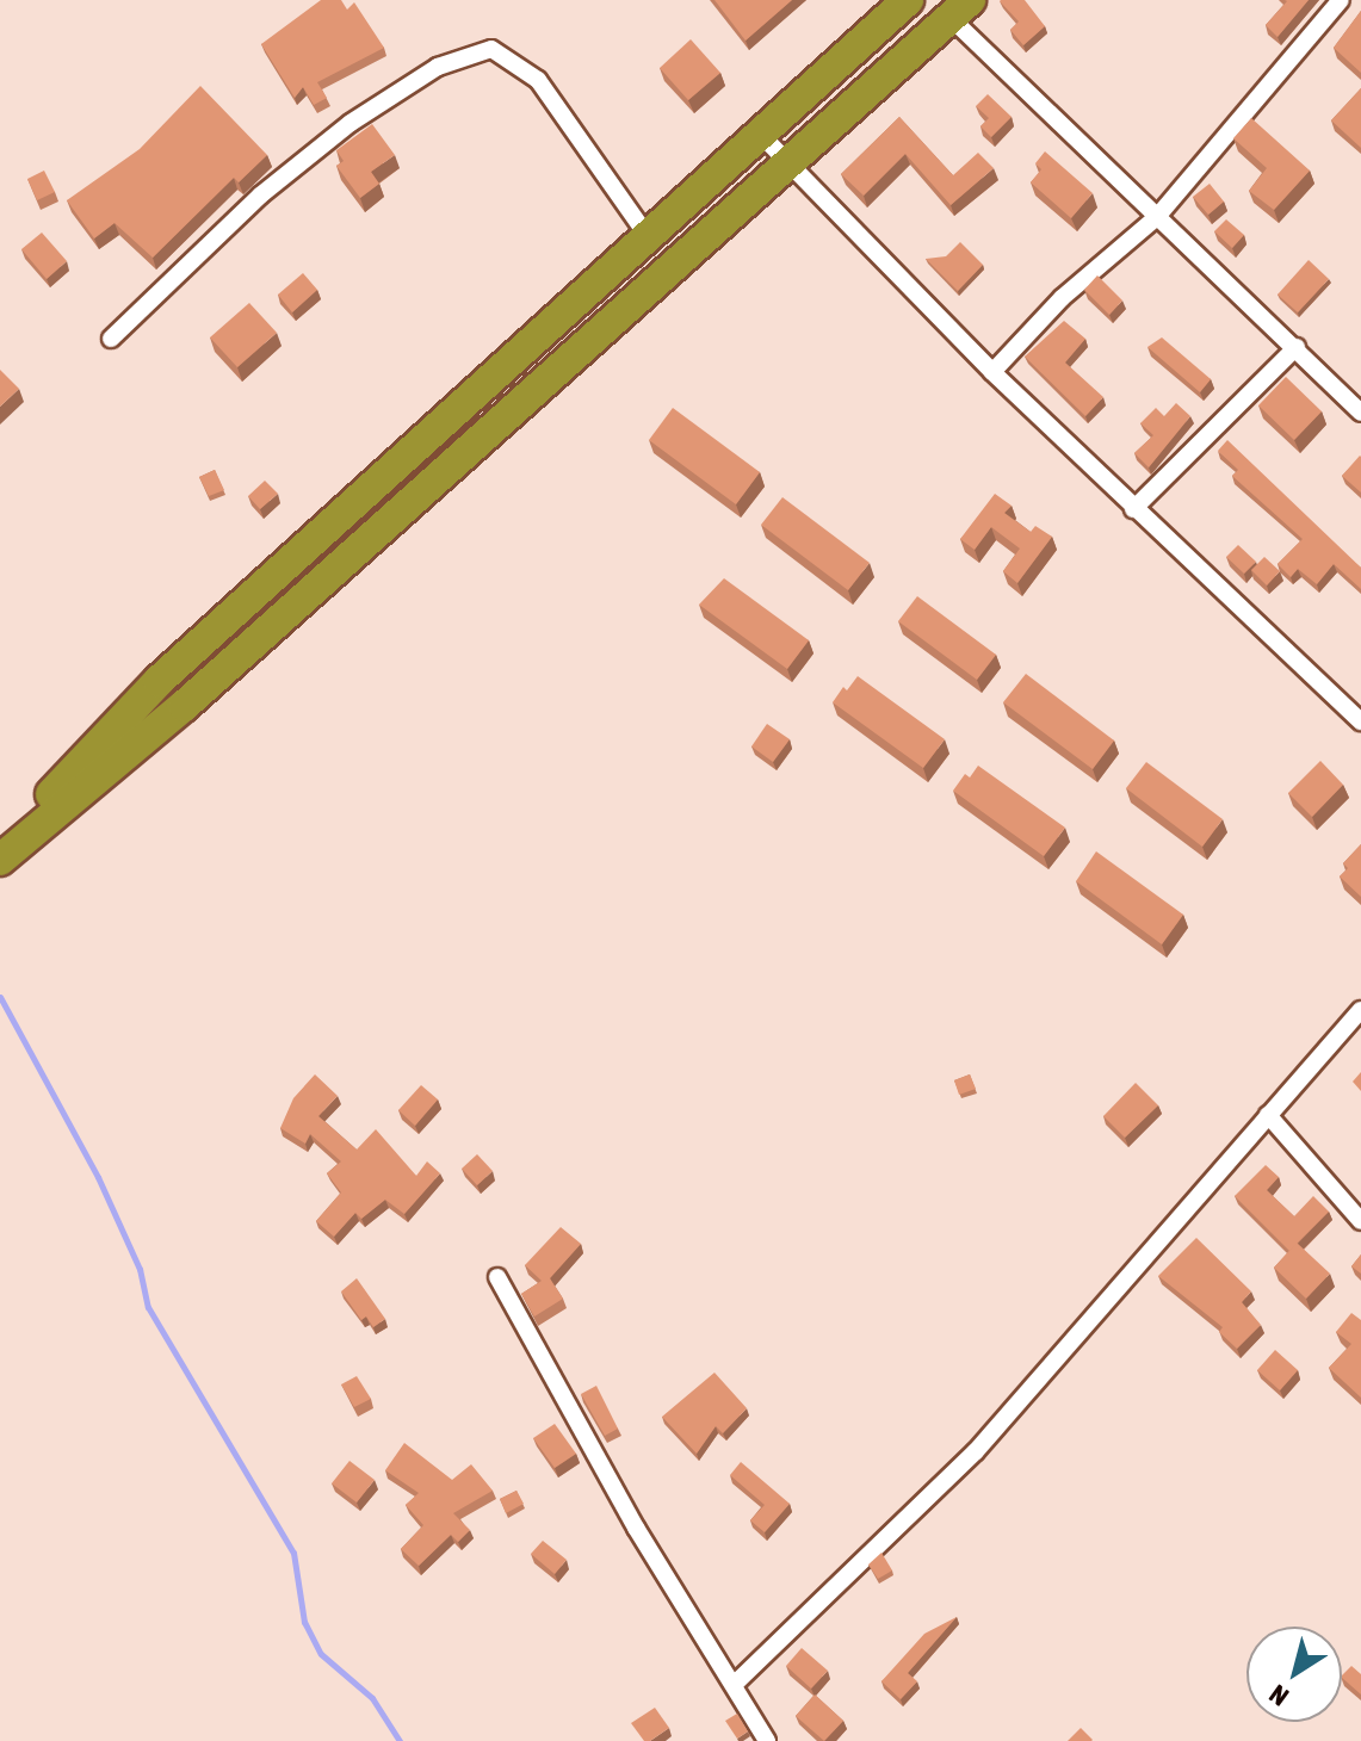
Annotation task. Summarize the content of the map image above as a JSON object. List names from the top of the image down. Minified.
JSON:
{"north":"bottom left"}
